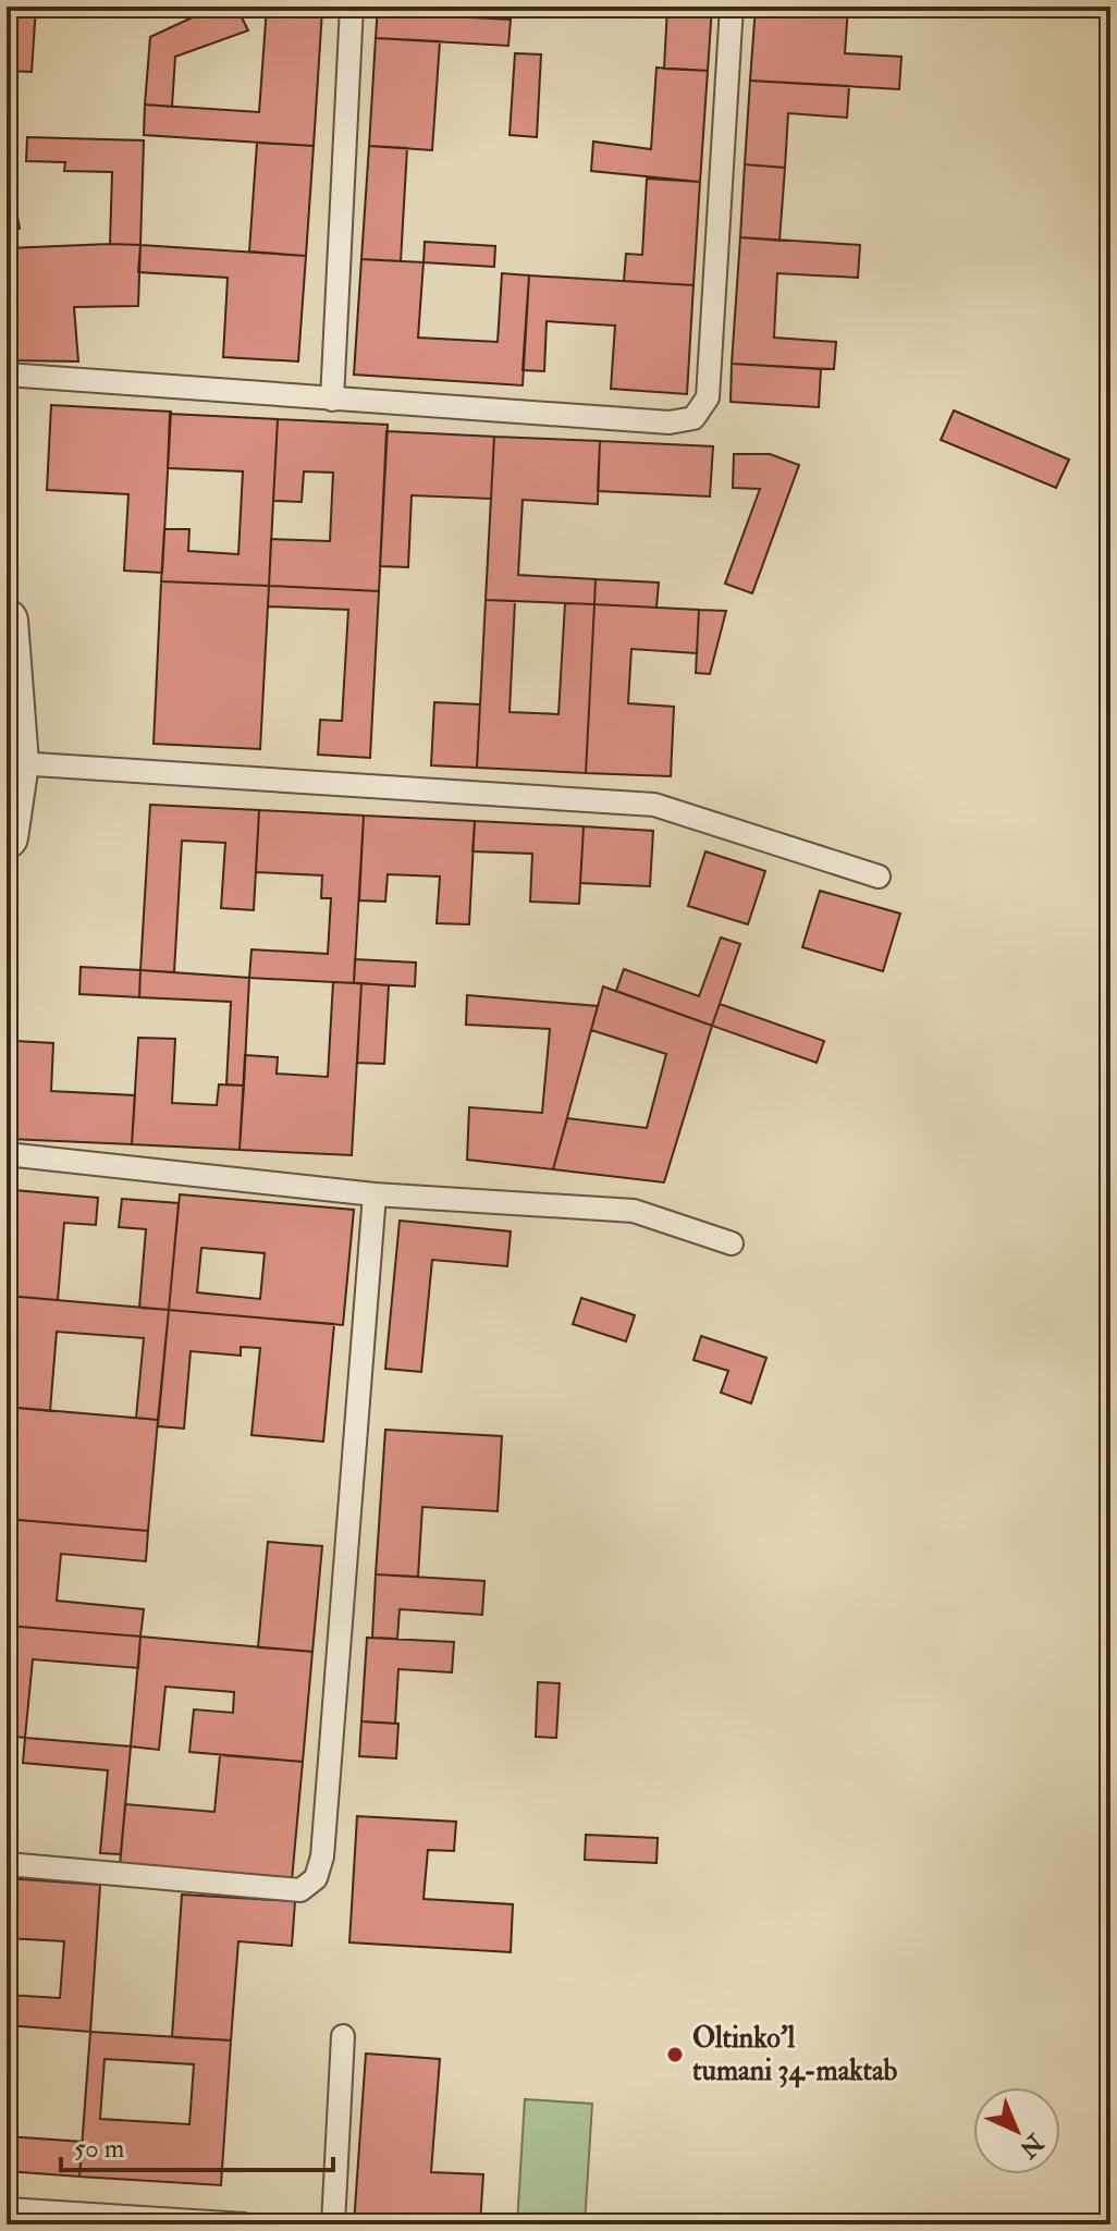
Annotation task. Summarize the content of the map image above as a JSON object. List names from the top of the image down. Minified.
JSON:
{"places":["Oltinko'l tumani 34-maktab"],"scale_bar":"50 m","north":"bottom right"}
